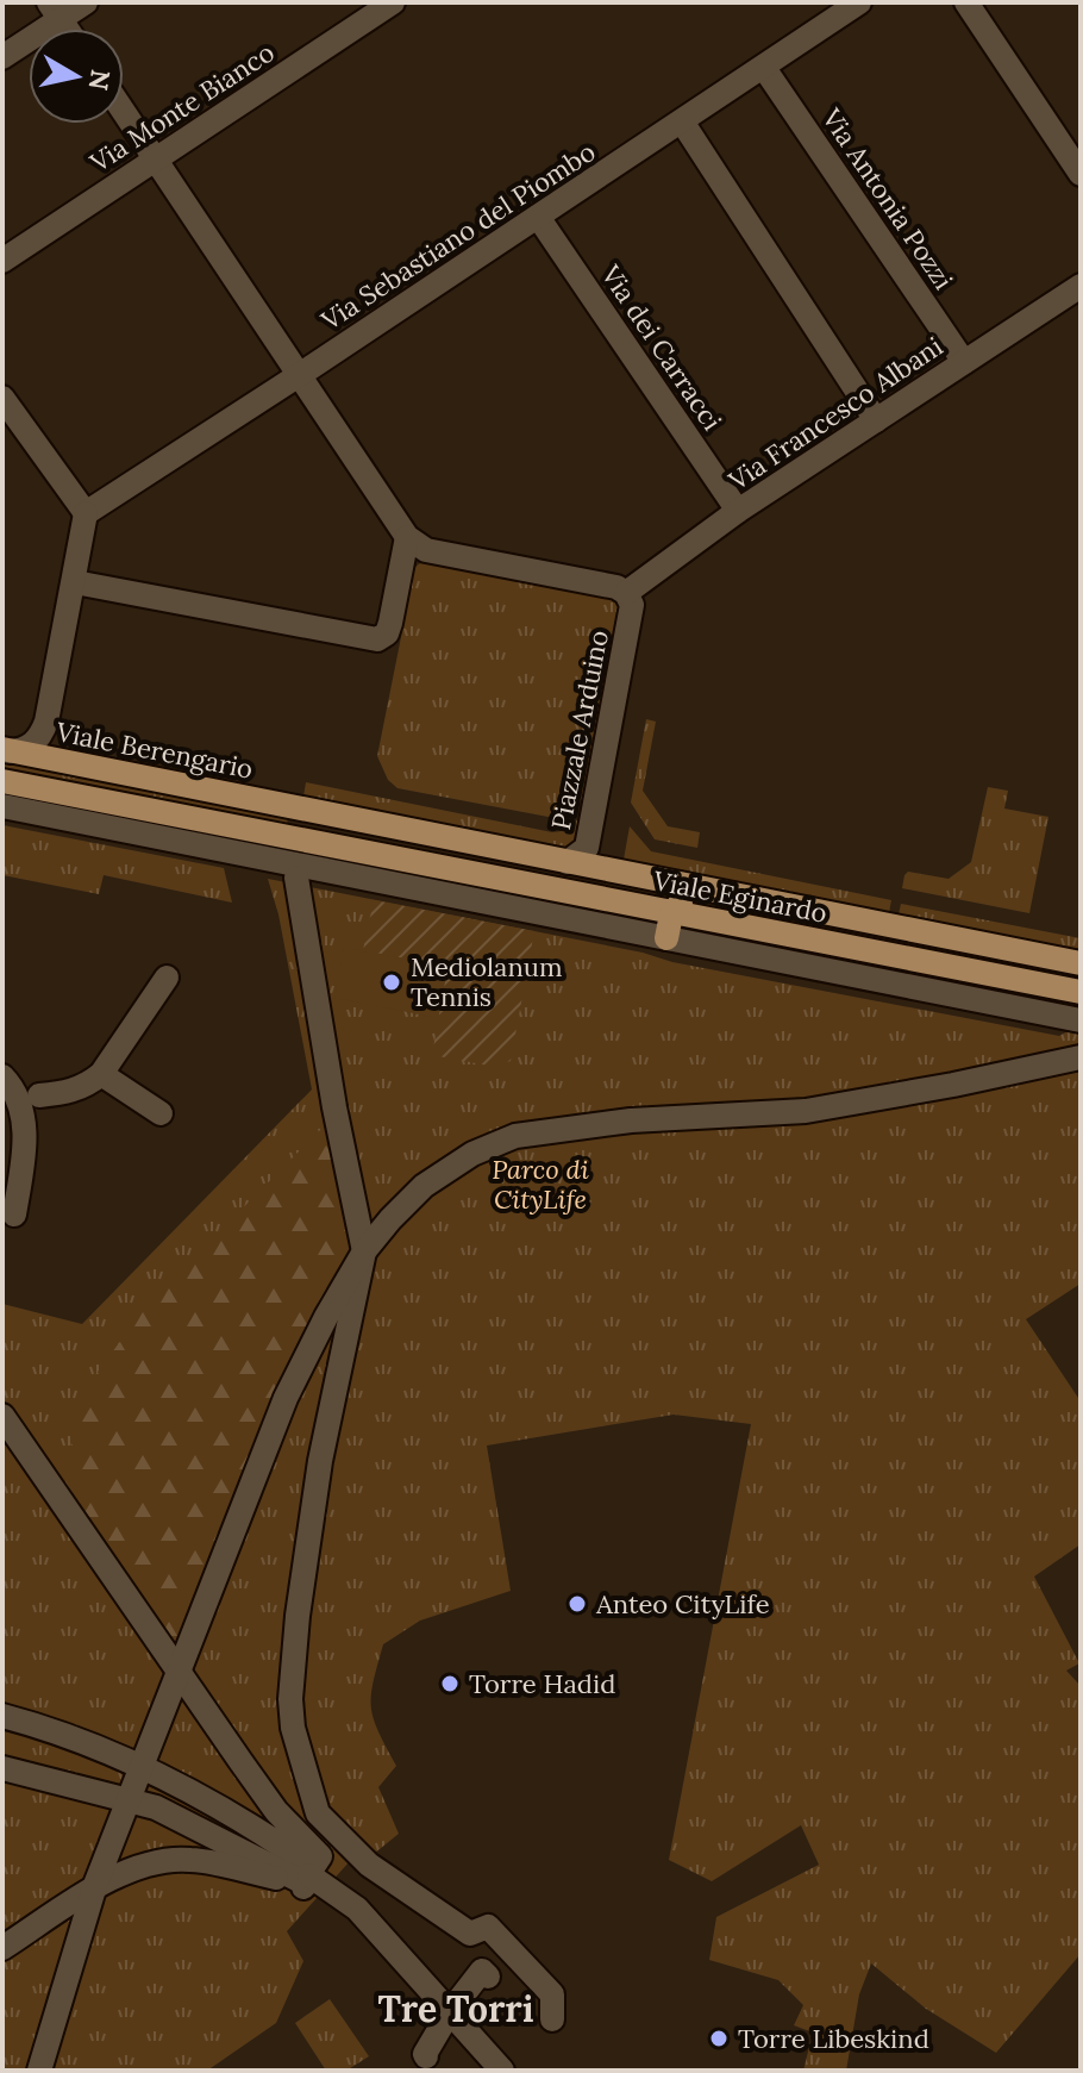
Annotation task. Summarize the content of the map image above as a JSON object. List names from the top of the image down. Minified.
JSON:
{"streets":{"main road":["Piazzale Arduino","Viale Berengario","Viale Eginardo"],"street":["Via Monte Bianco","Via Antonia Pozzi","Via Sebastiano del Piombo","Via dei Carracci","Via Francesco Albani"]},"crossings":[["Via Antonia Pozzi","Via Sebastiano del Piombo"],["Via Antonia Pozzi","Via Francesco Albani"],["Via Sebastiano del Piombo","Via dei Carracci"],["Via dei Carracci","Via Francesco Albani"],["Via Francesco Albani","Piazzale Arduino"],["Piazzale Arduino","Viale Berengario"],["Piazzale Arduino","Viale Eginardo"]],"districts":["Tre Torri"],"parks":["Parco di CityLife"],"places":["Mediolanum Tennis","Anteo CityLife","Torre Hadid","Torre Libeskind"],"north":"right"}
